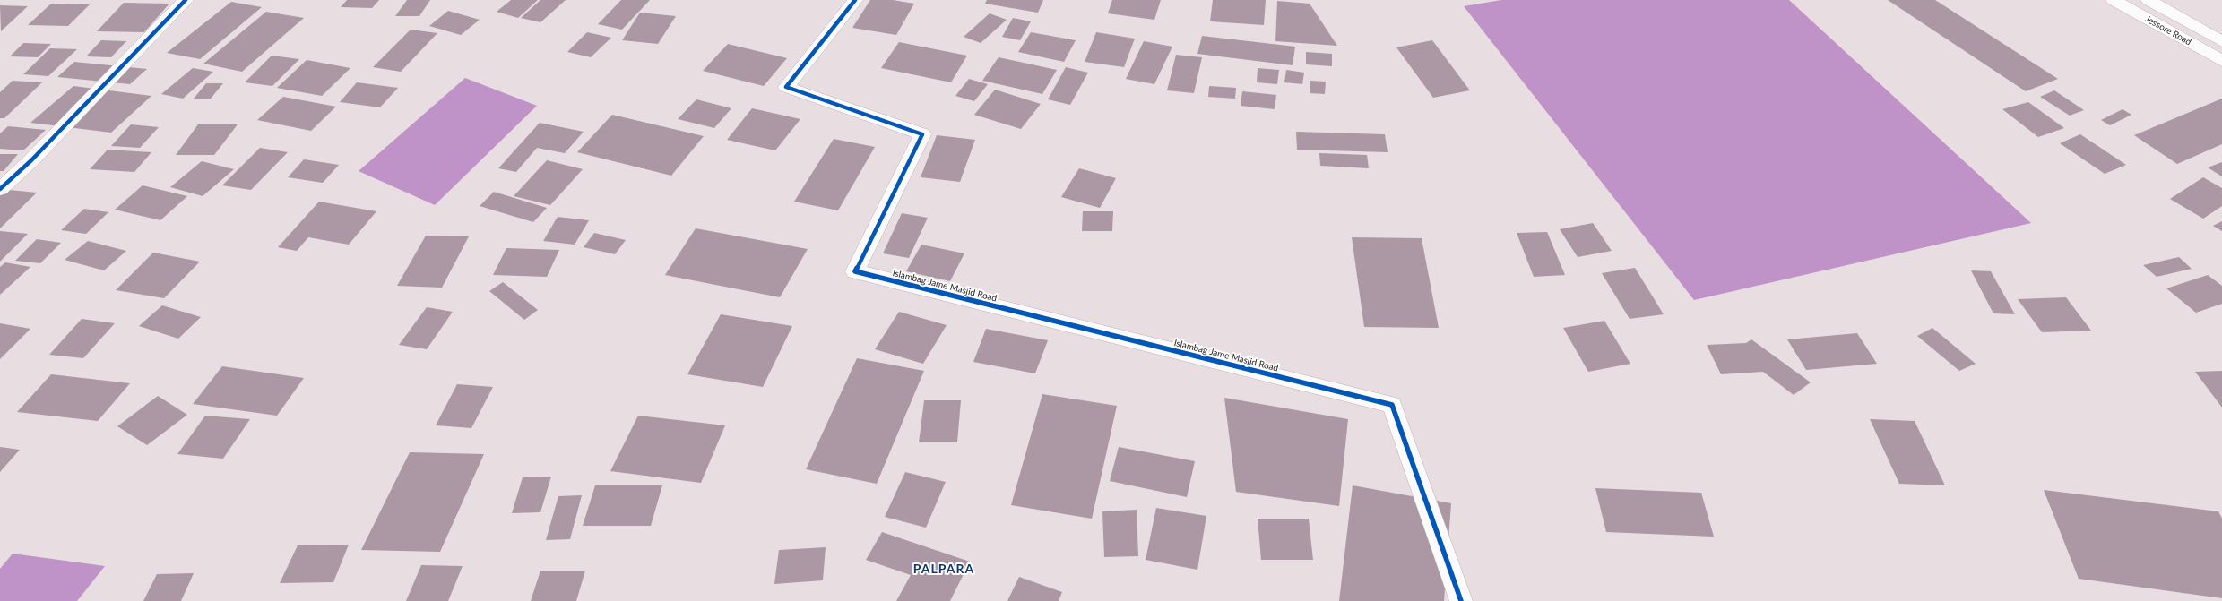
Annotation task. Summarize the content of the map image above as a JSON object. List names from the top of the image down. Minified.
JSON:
{"streets":{"main road":["Jessore Road","Islambag Jame Masjid Road"]},"districts":["PALPARA"]}
